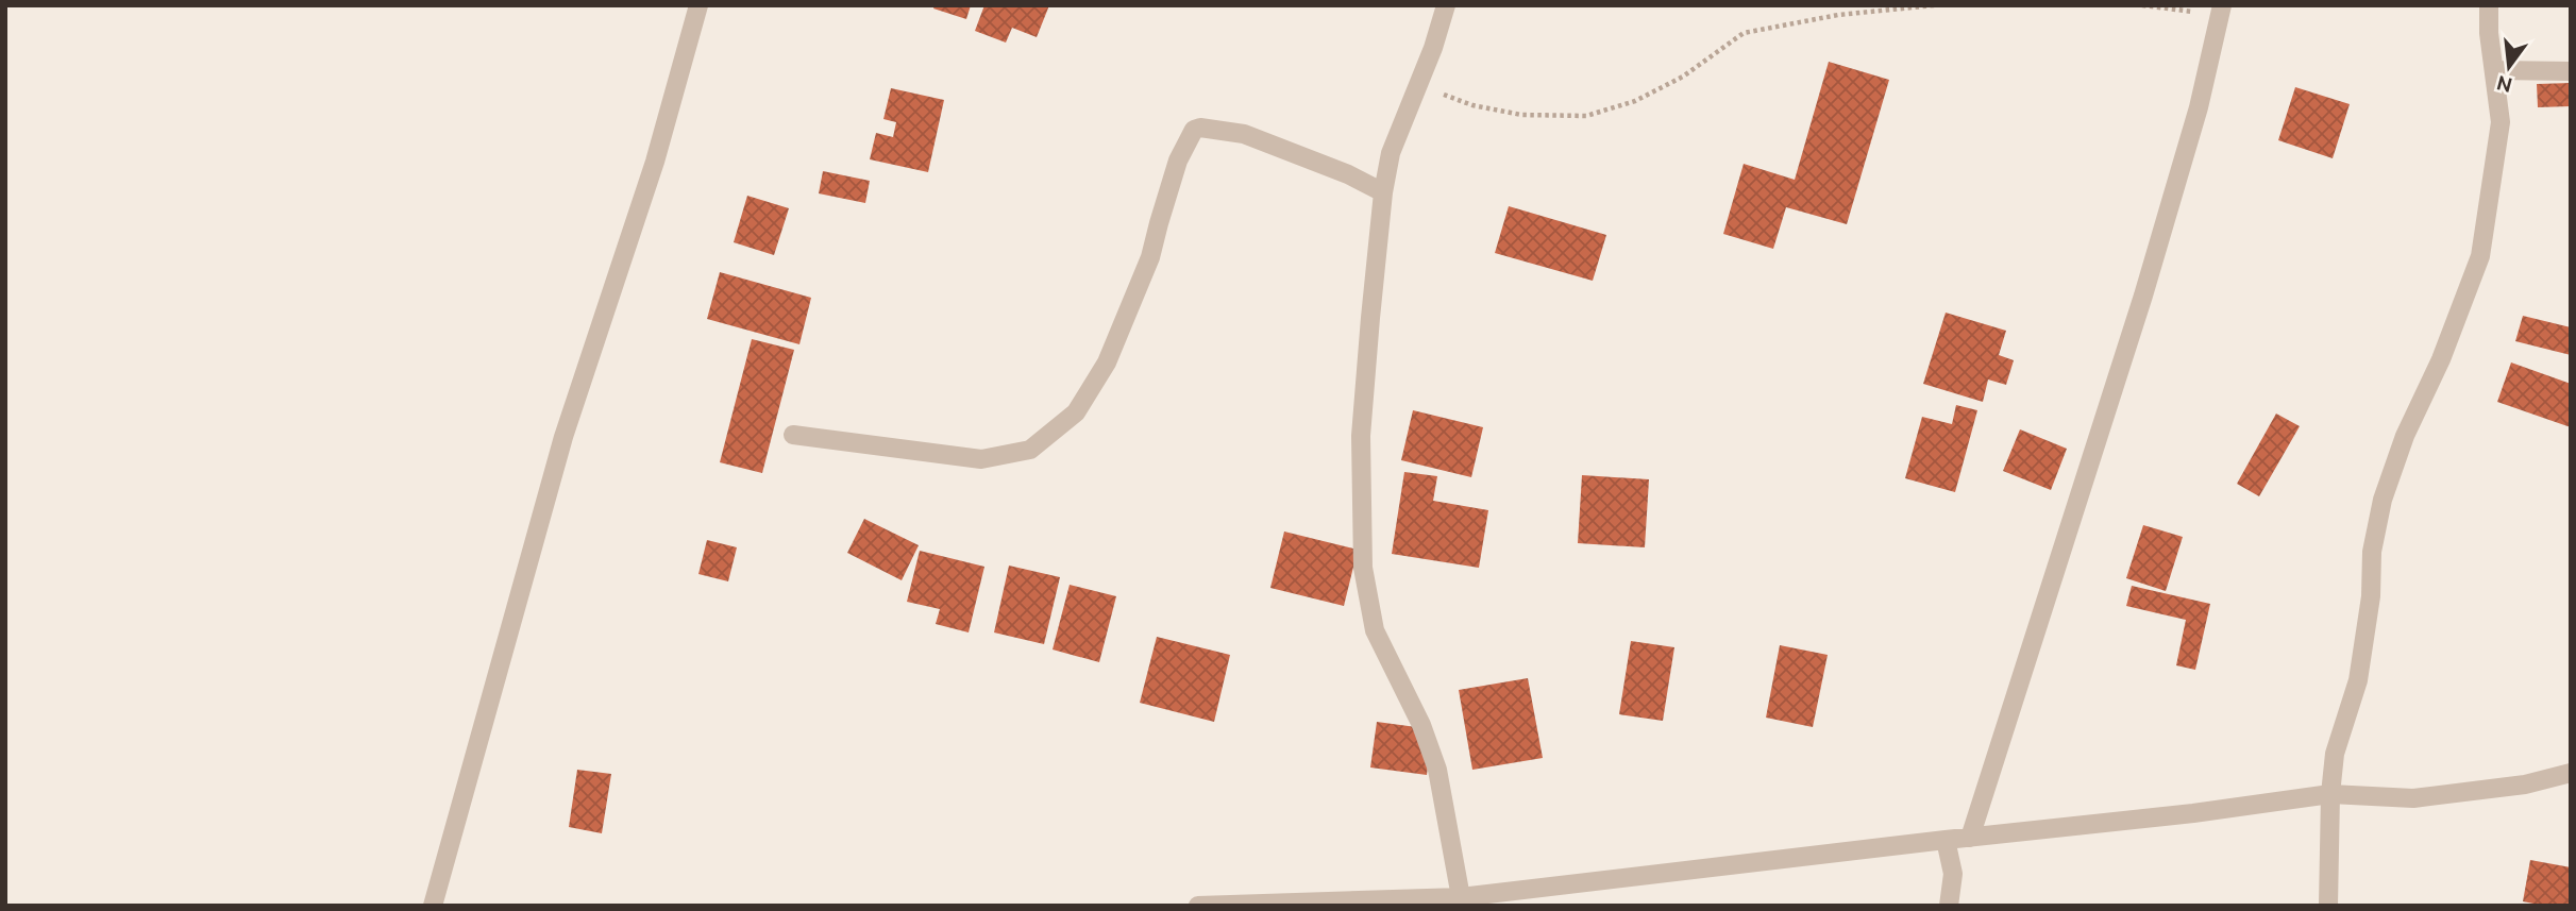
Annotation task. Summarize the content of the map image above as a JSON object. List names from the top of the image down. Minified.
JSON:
{"north":"bottom"}
